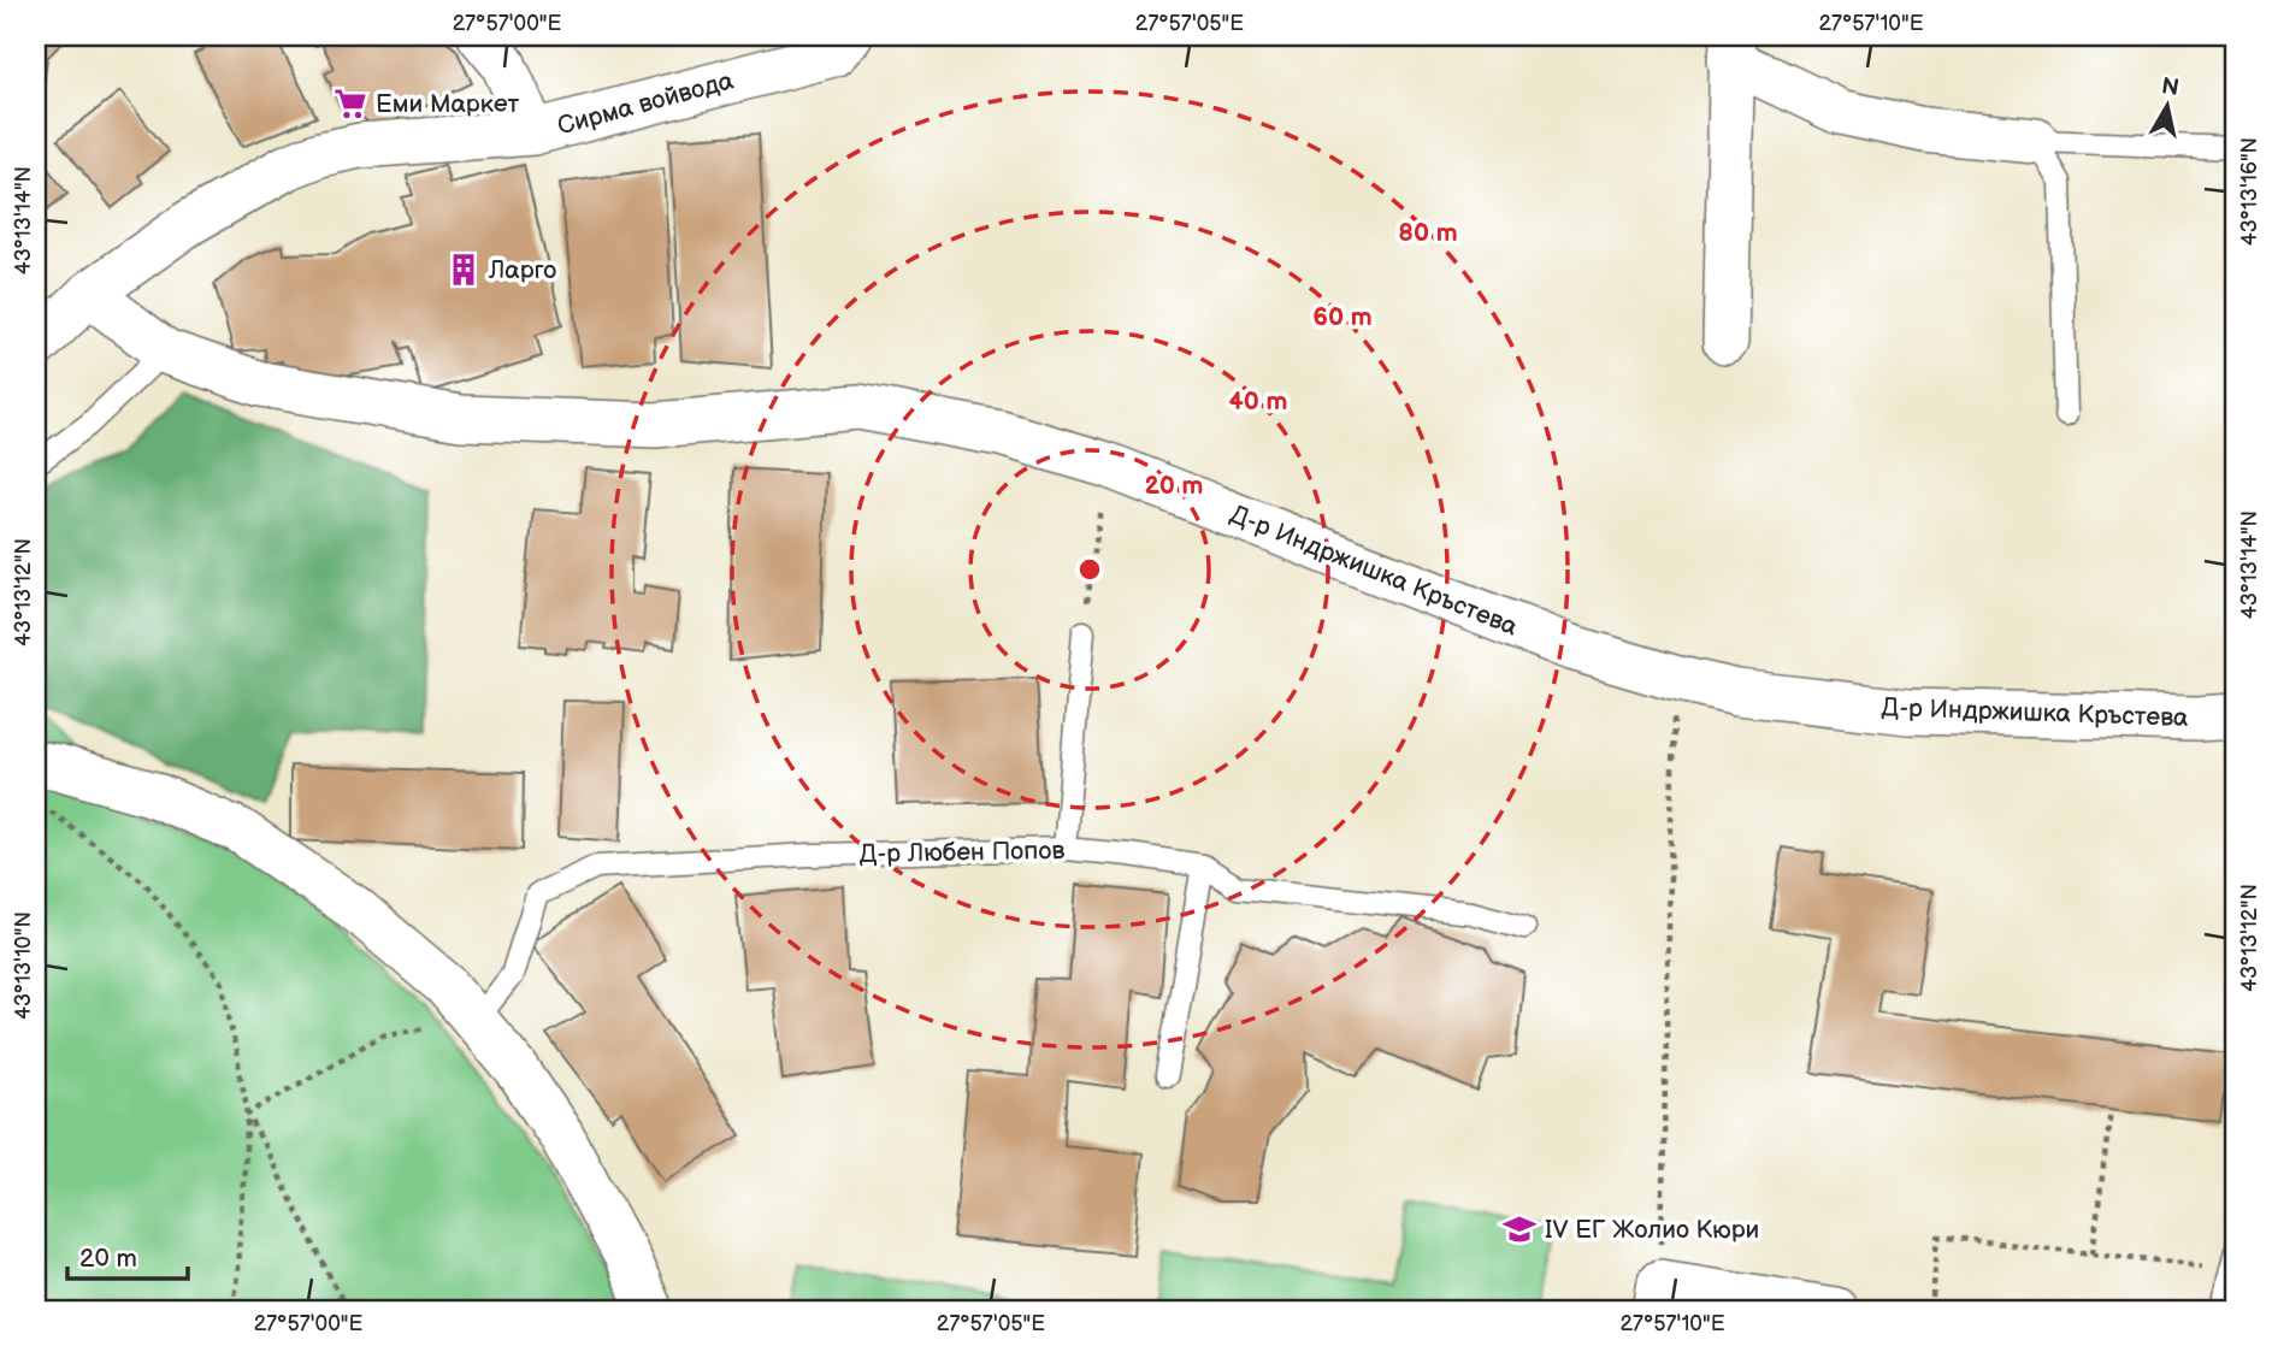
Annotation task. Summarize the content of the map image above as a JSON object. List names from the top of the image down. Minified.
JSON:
{"streets":{"street":["Сирма войвода","Д-р Индржишка Кръстева"],"lane":["Д-р Любен Попов"]},"crossings":[["Сирма войвода","Д-р Индржишка Кръстева"]],"places":{"supermarket":["Еми Маркет"],"building":["Ларго"],"school or university":["IV ЕГ Жолио Кюри"]},"scale_bar":"20 m","north":"top","coordinates":["27°57'00\"E","27°57'05\"E","27°57'10\"E","43°13'16\"N","43°13'14\"N","43°13'12\"N","43°13'10\"N"],"rings":["80 m","60 m","40 m","20 m"]}
